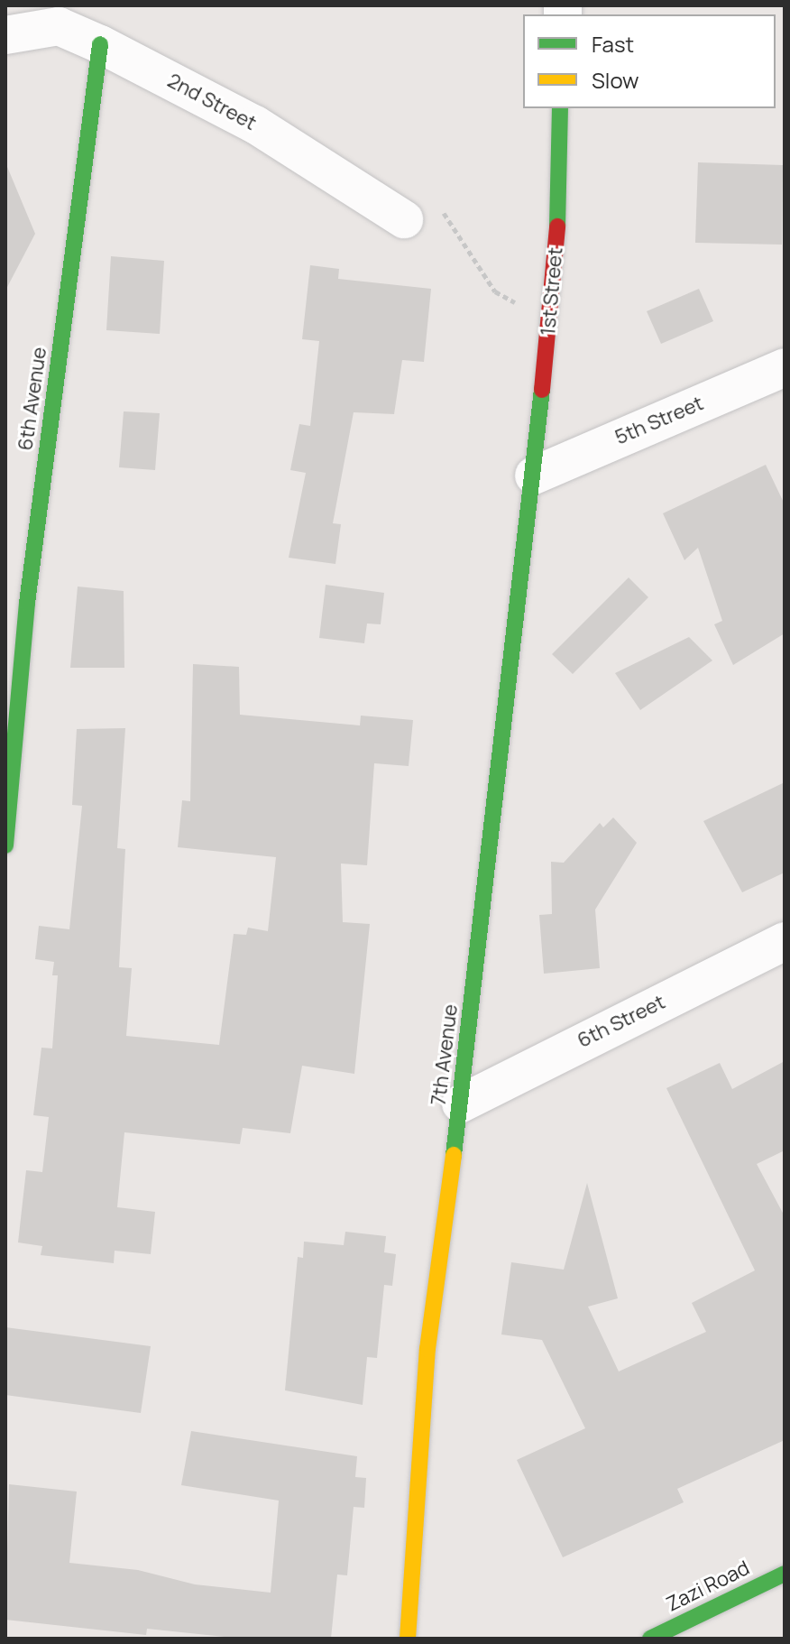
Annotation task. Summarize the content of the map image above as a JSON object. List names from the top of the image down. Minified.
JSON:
{"streets":{"street":["2nd Street","1st Street","6th Avenue","5th Street","6th Street","7th Avenue","Zazi Road"]},"crossings":[["2nd Street","6th Avenue"],["1st Street","5th Street"],["1st Street","7th Avenue"],["5th Street","7th Avenue"],["6th Street","7th Avenue"]],"legend":["Fast","Slow"]}
